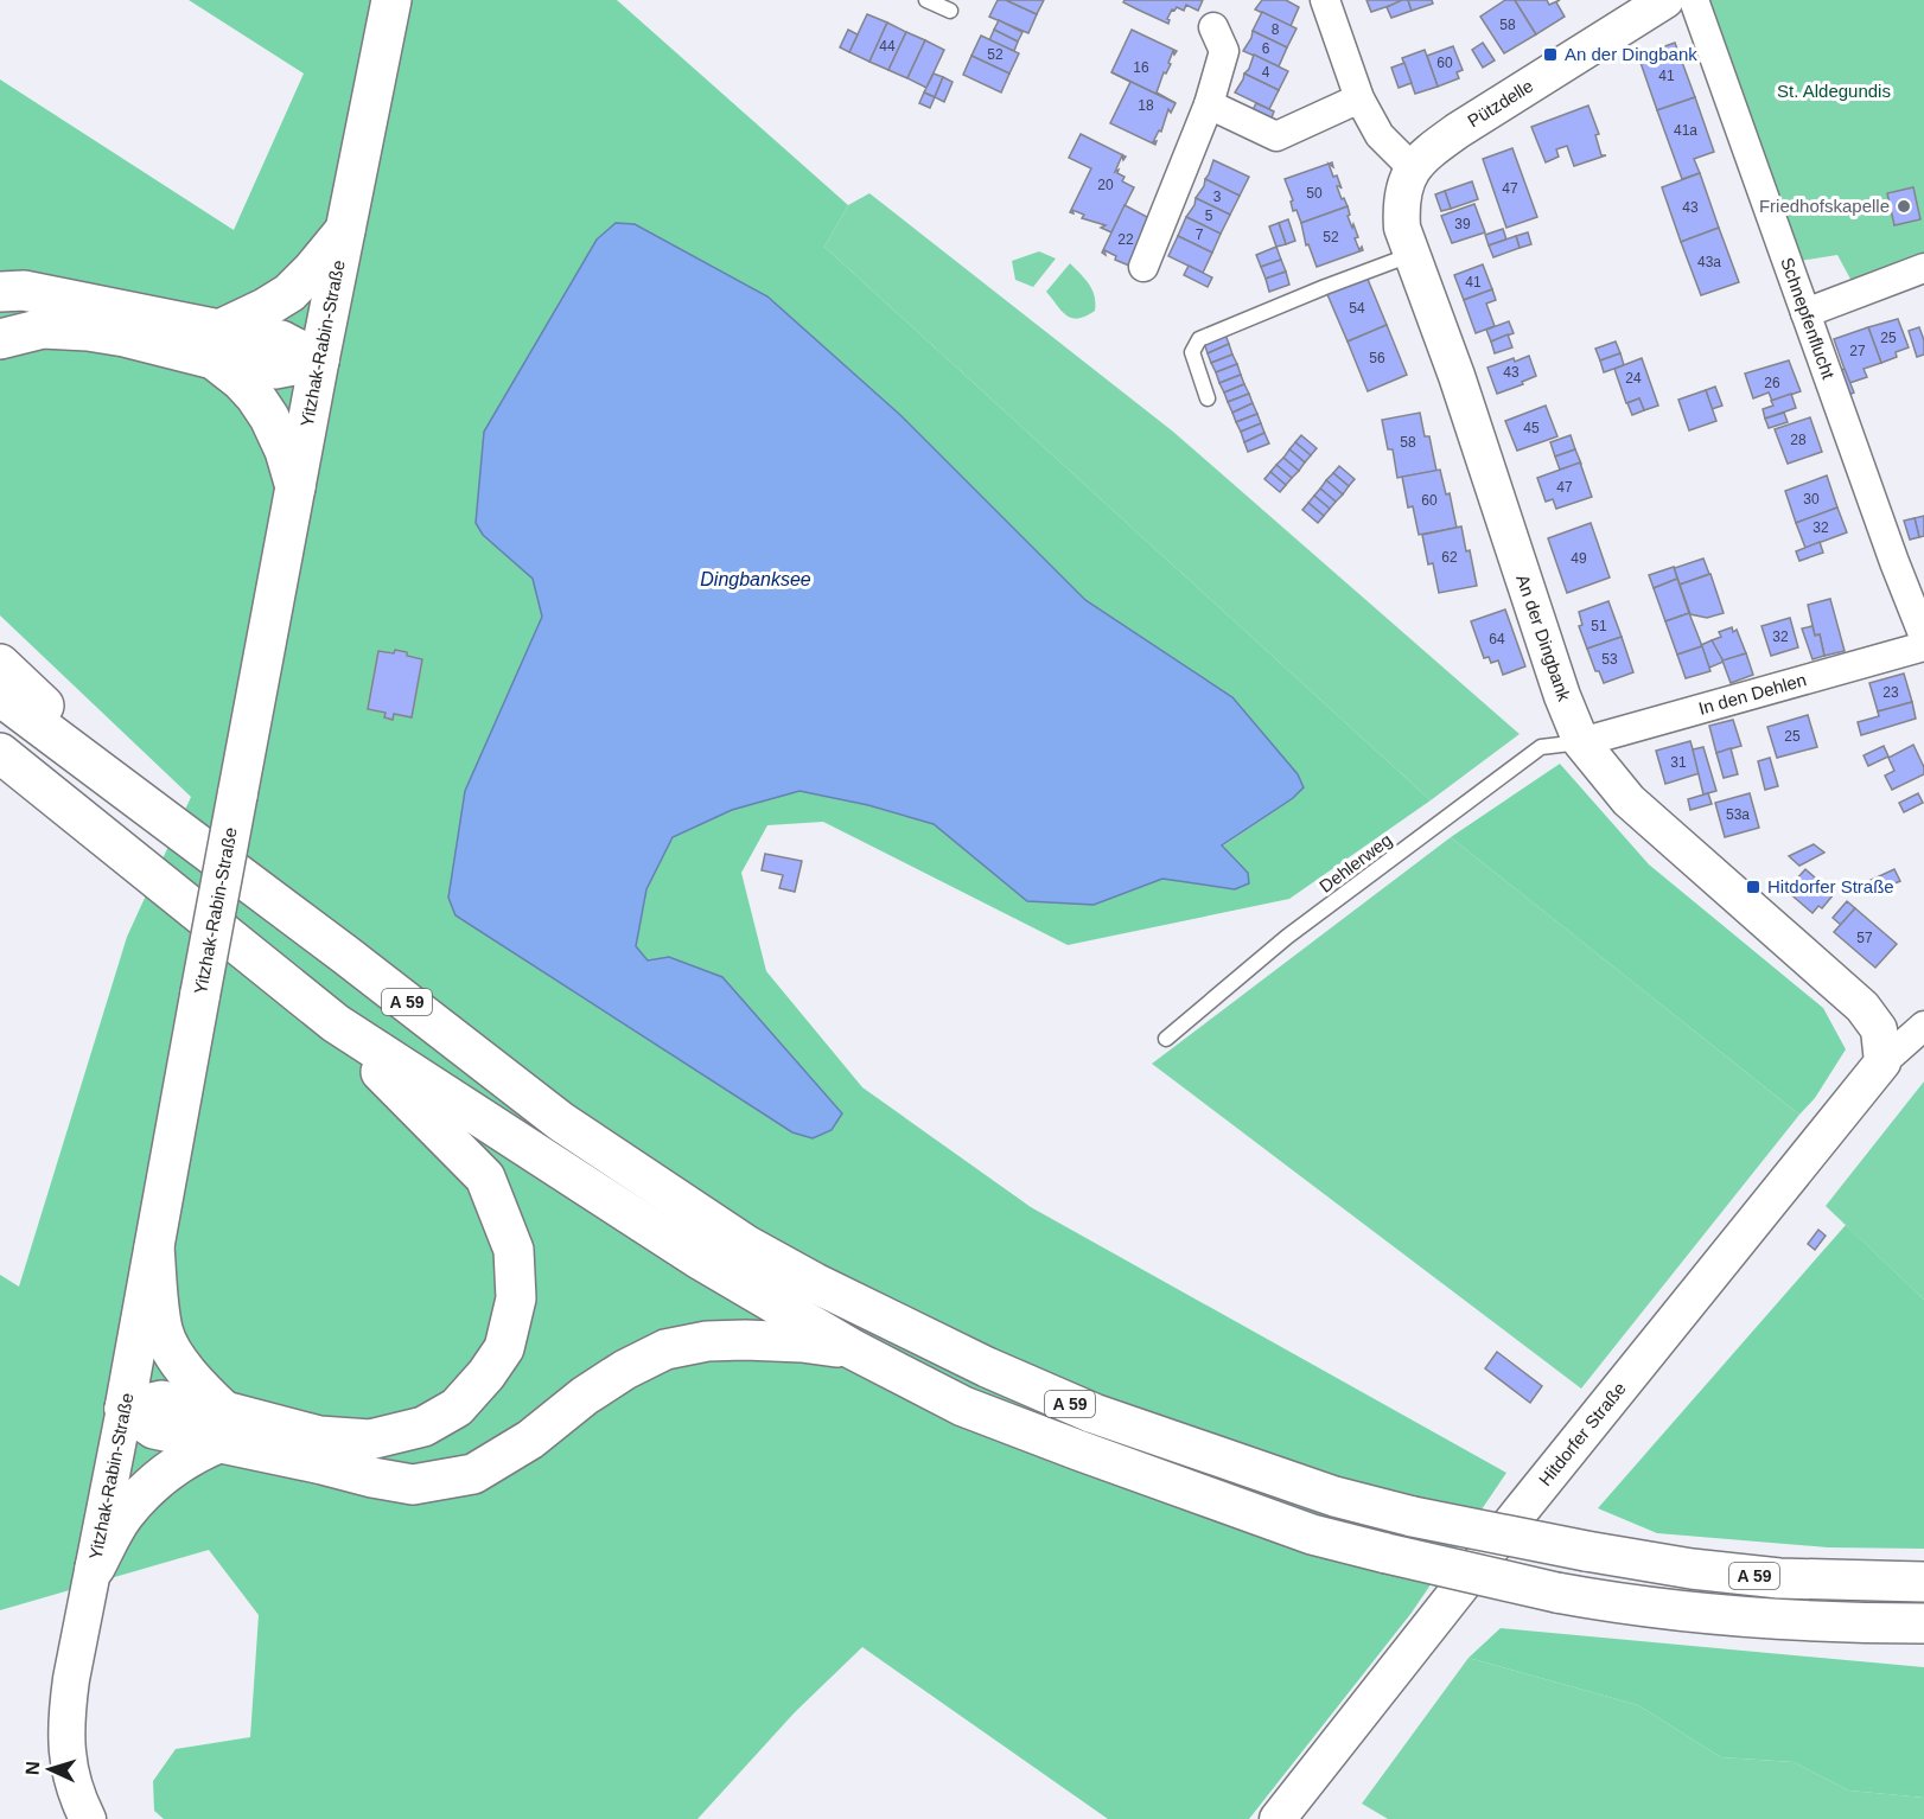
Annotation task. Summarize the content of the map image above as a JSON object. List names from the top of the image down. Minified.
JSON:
{"streets":{"main road":["Yitzhak-Rabin-Straße","A 59"],"street":["Pützdelle","Schnepfenflucht","An der Dingbank","In den Dehlen","Hitdorfer Straße"],"lane":["Dehlerweg"]},"crossings":[["Pützdelle","An der Dingbank"],["An der Dingbank","In den Dehlen"],["An der Dingbank","Dehlerweg"],["An der Dingbank","Hitdorfer Straße"],["In den Dehlen","Dehlerweg"]],"water":["Dingbanksee"],"parks":["St. Aldegundis"],"places":{"transit":["An der Dingbank","Hitdorfer Straße"],"other":["Friedhofskapelle"]},"house_numbers":["58","8","44","6","52","60","16","4","41","18","41a","20","47","50","3","43","5","39","7","52","22","43a","41","54","25","27","56","43","24","26","45","28","58","47","30","60","32","62","49","51","32","64","53","23","25","31","53a","57"],"north":"left"}
